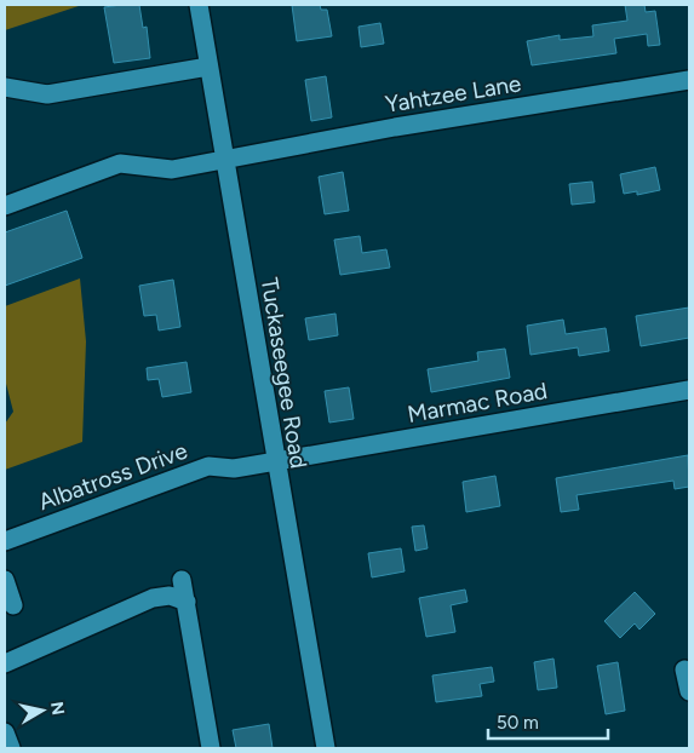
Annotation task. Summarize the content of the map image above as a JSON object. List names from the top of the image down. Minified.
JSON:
{"streets":{"street":["Yahtzee Lane","Tuckaseegee Road","Marmac Road","Albatross Drive"]},"crossings":[["Yahtzee Lane","Tuckaseegee Road"],["Tuckaseegee Road","Marmac Road"],["Tuckaseegee Road","Albatross Drive"],["Marmac Road","Albatross Drive"]],"scale_bar":"50 m","north":"right"}
